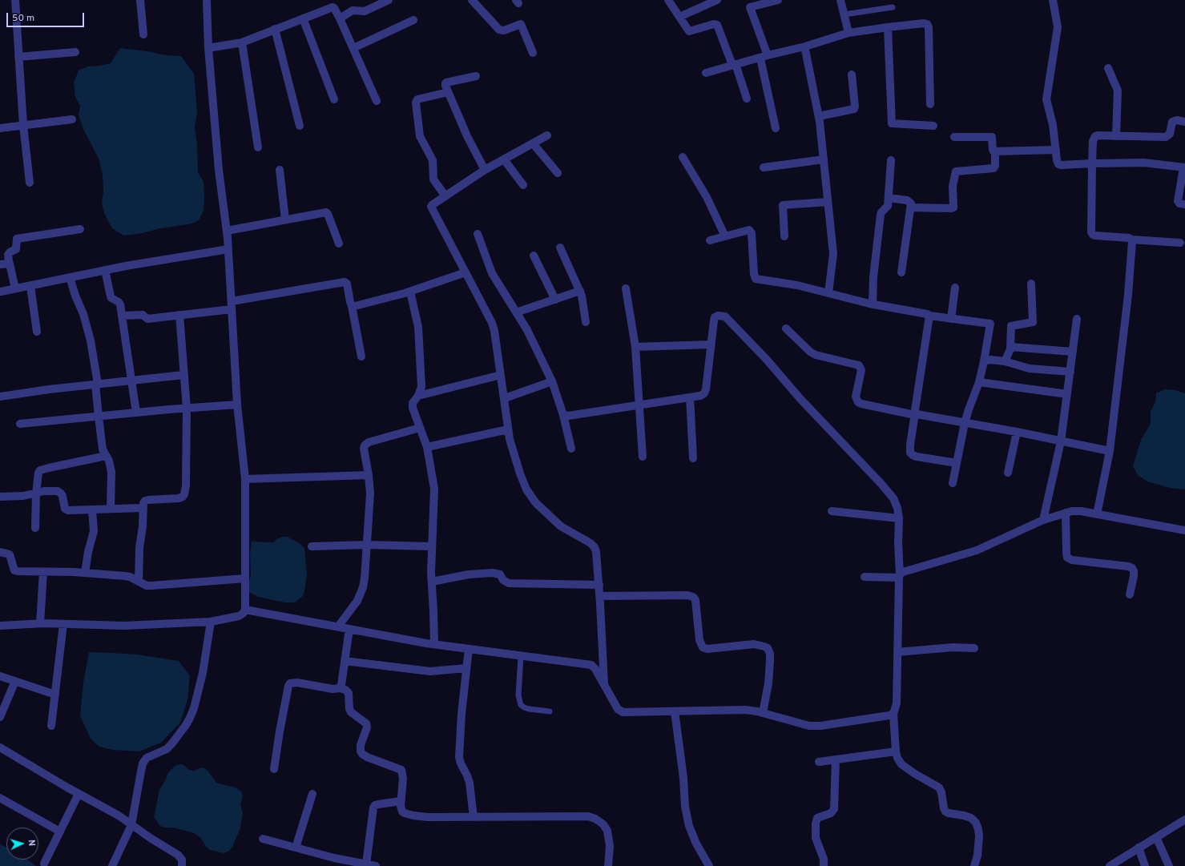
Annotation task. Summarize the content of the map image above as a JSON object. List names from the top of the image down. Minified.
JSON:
{"scale_bar":"50 m","north":"right"}
